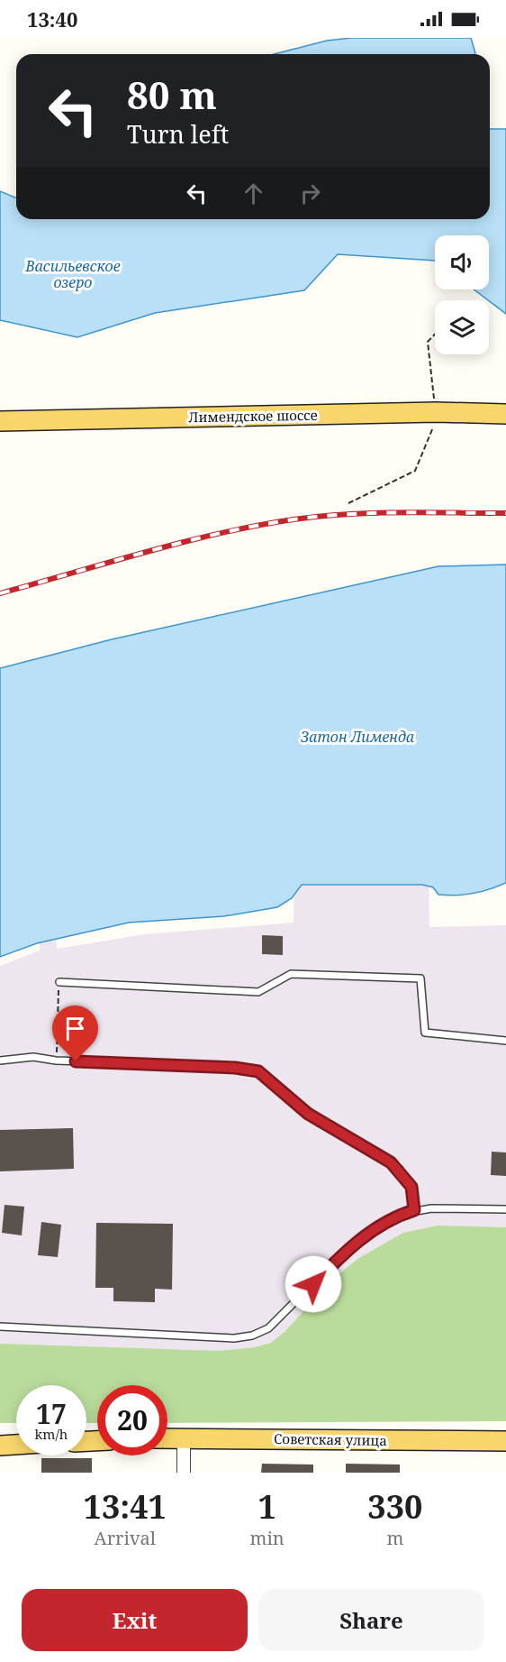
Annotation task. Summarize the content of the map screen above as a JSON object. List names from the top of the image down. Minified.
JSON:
{"streets":{"main road":["Лимендское шоссе","Советская улица"]},"water":["Васильевское озеро","Затон Лименда"],"page":{"status":"13:40","turn":["80 m","Turn left"],"speed":"17 km/h","limit":"20","eta":["13:41","Arrival","1","min","330","m"],"buttons":["Exit","Share"]}}
